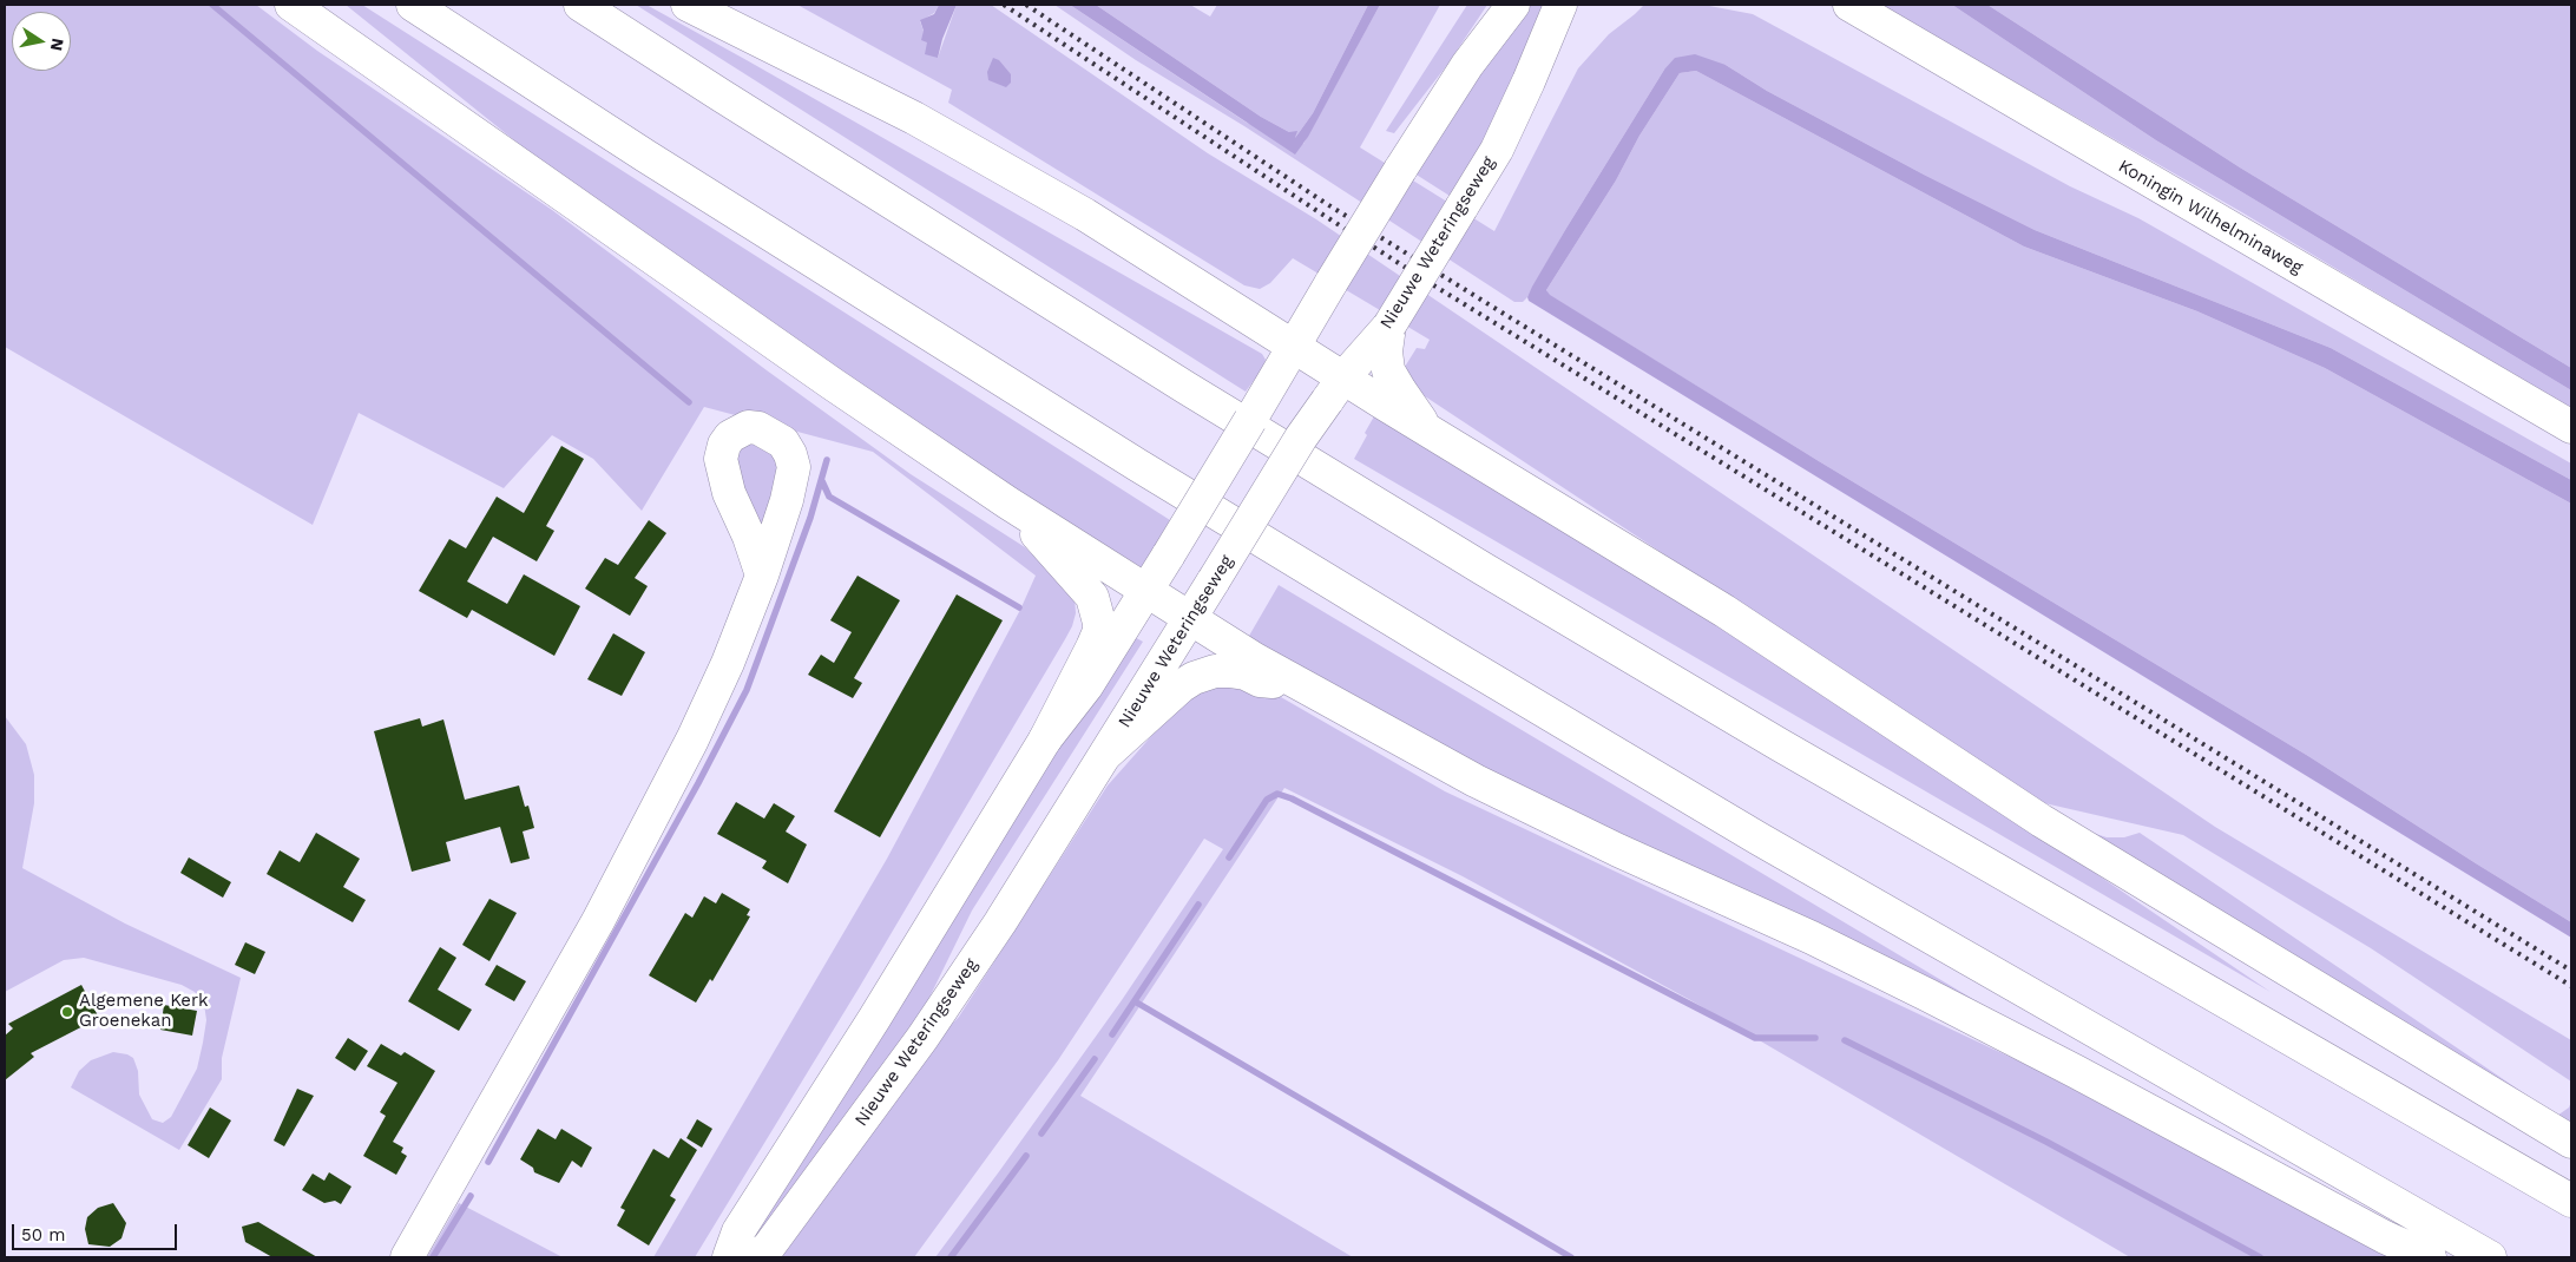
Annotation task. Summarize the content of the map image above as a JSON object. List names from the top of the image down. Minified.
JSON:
{"streets":{"main road":["Koningin Wilhelminaweg","Nieuwe Weteringseweg"]},"places":["Algemene Kerk Groenekan"],"scale_bar":"50 m","north":"right"}
